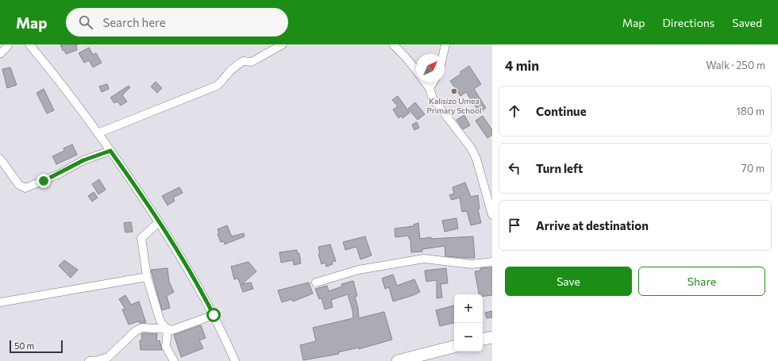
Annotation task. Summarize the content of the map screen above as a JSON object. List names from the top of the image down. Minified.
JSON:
{"places":["Kalisizo Umea Primary School"],"scale_bar":"50 m","north":"top right","page":{"header":"Map","search":"Search here","nav":["Map","Directions","Saved"],"heading":["4 min","Walk · 250 m"],"list":[["Continue","180 m"],["Turn left","70 m"],"Arrive at destination"],"buttons":["Save","Share"],"map_buttons":["+","−"],"scale":"50 m"}}
